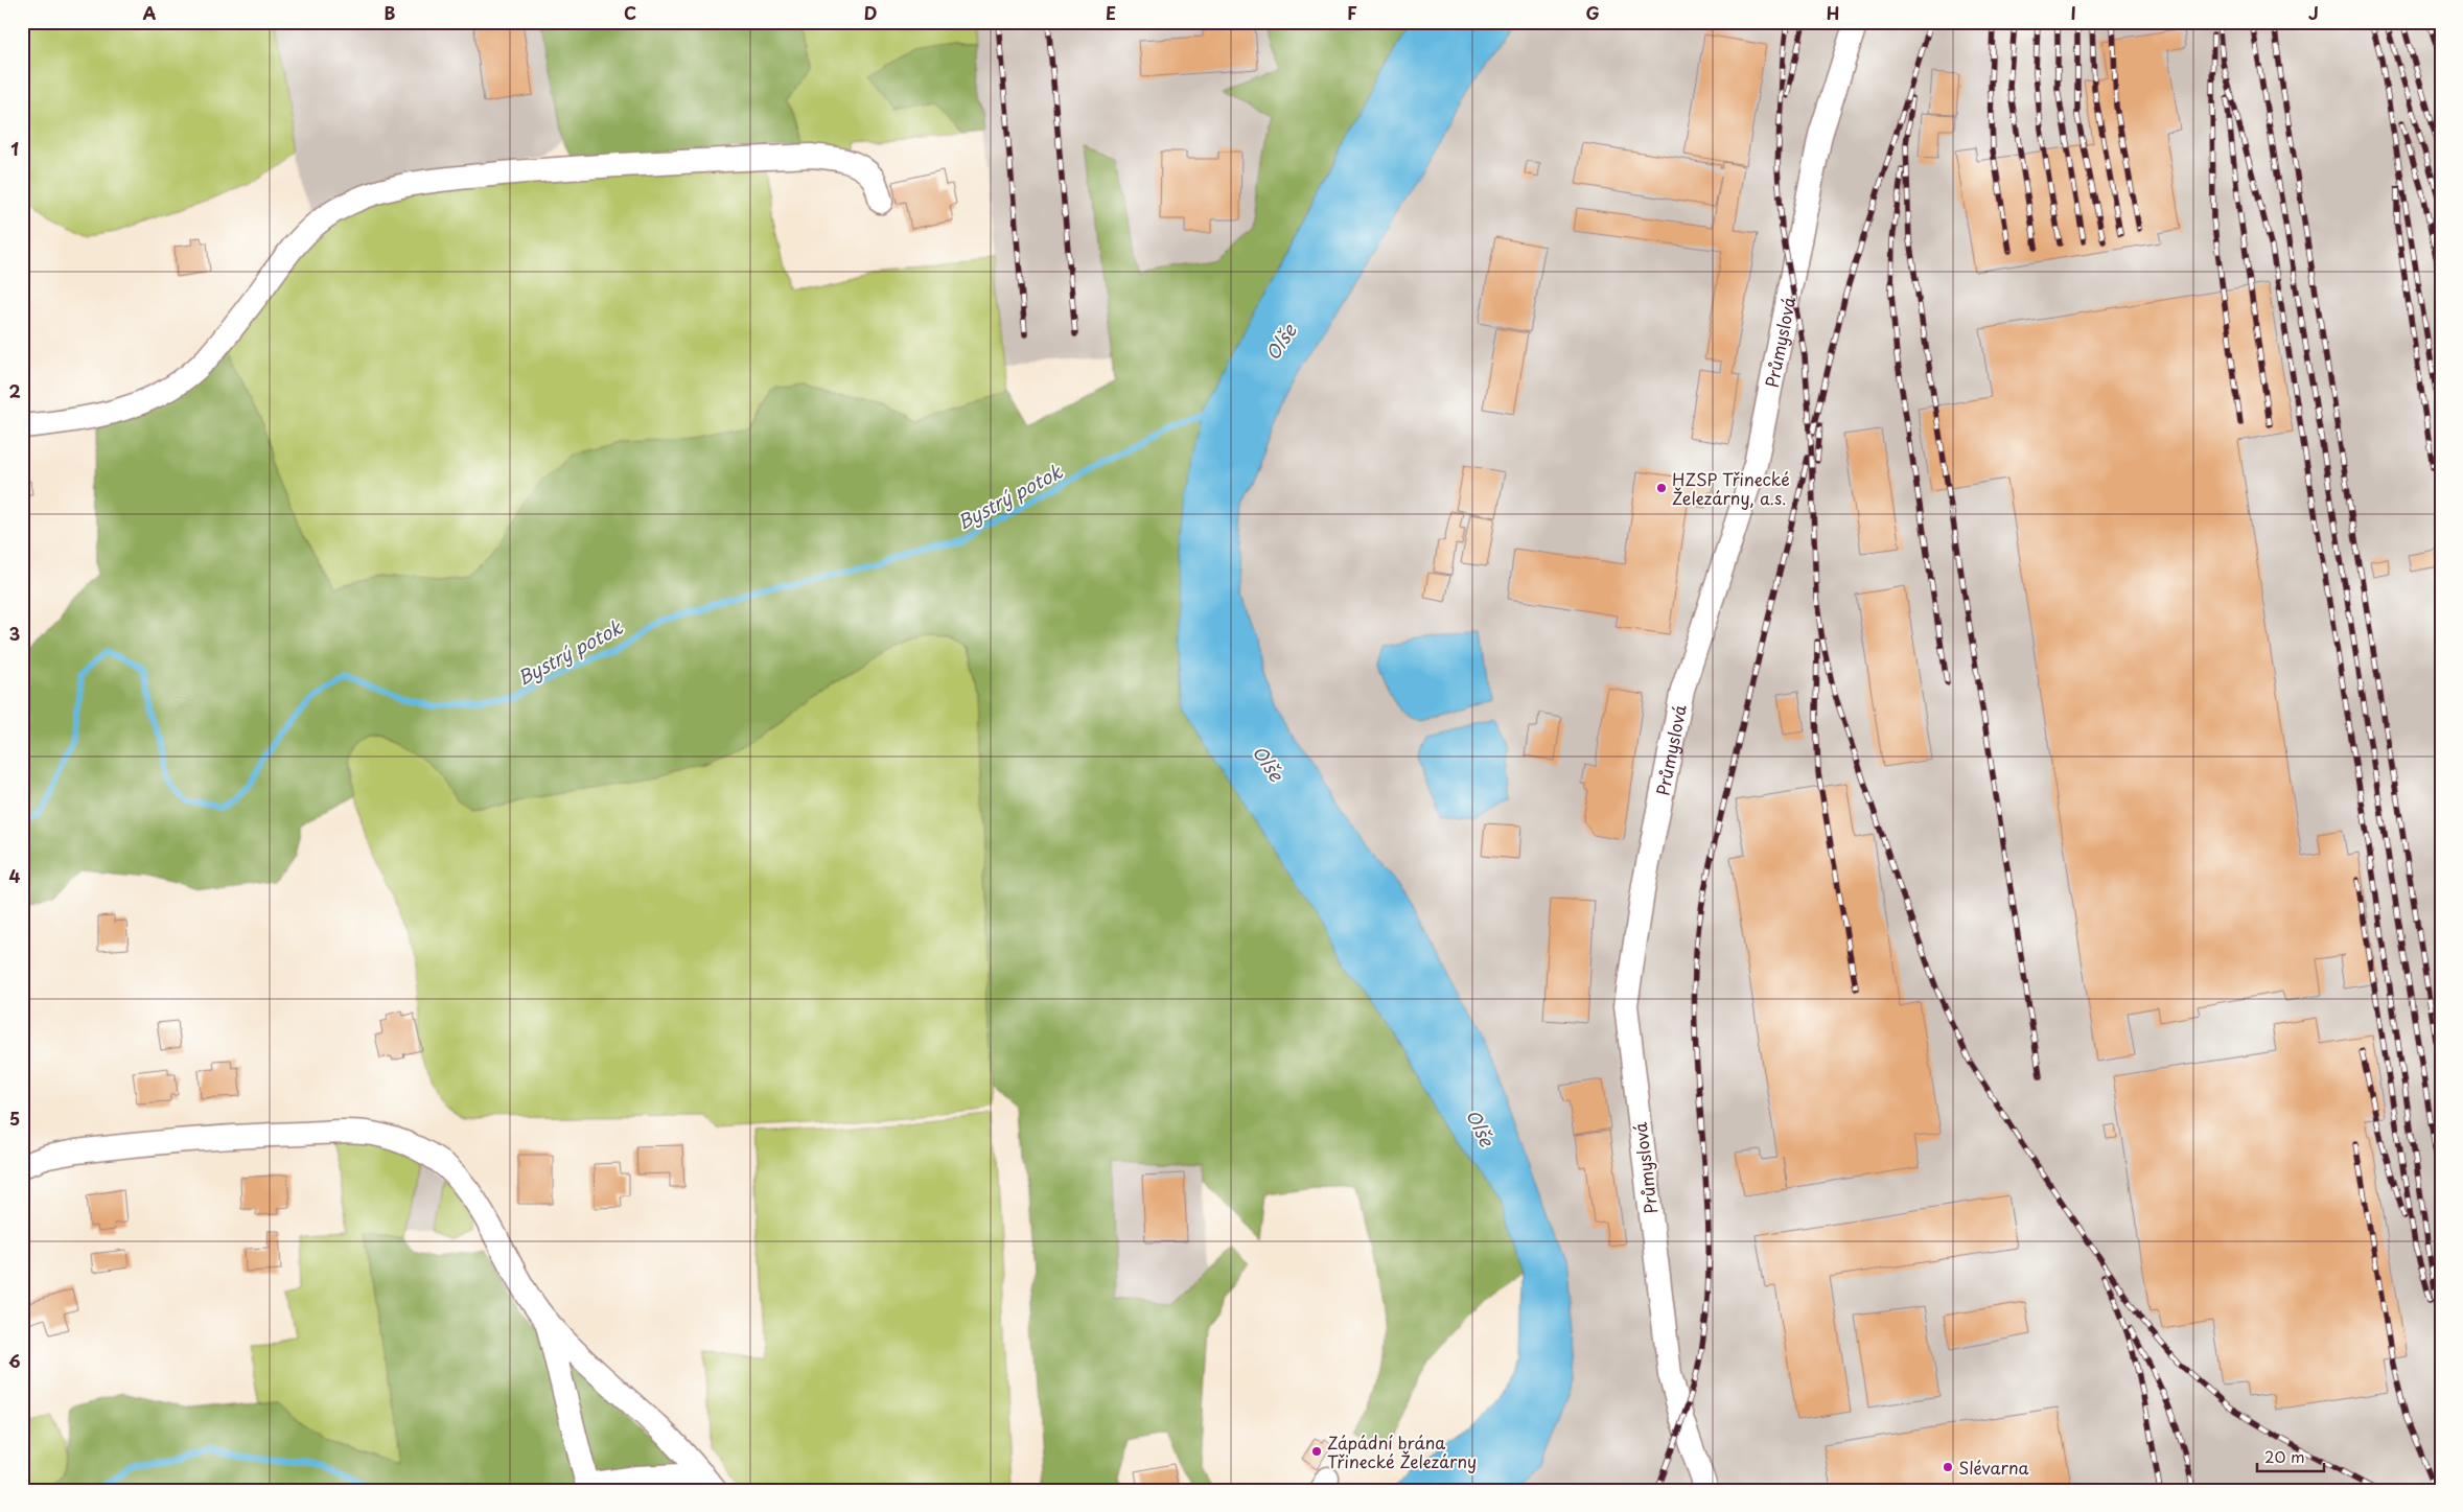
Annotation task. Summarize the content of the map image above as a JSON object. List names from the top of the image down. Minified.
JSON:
{"streets":{"street":["Průmyslová"]},"water":["Olše","Bystrý potok"],"places":["HZSP Třinecké Železárny, a.s.","Zápádní brána Třinecké Železárny","Slévarna"],"scale_bar":"20 m","grid":{"columns":["A","B","C","D","E","F","G","H","I","J"],"rows":["1","2","3","4","5","6"]}}
